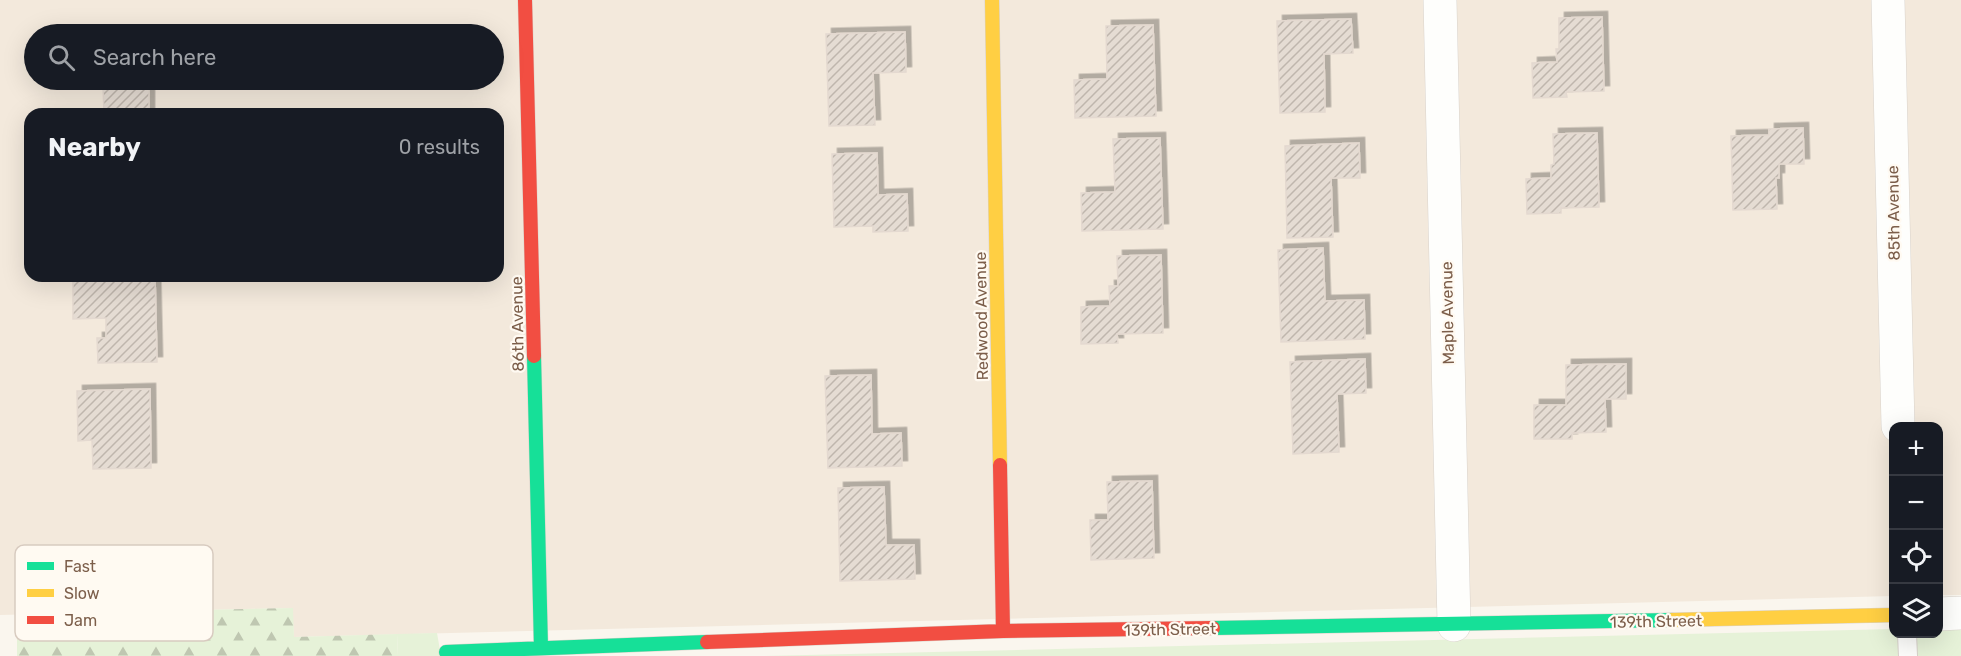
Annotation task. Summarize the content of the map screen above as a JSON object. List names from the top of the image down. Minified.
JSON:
{"streets":{"street":["85th Avenue","Maple Avenue","Redwood Avenue","86th Avenue","139th Street"]},"crossings":[["Maple Avenue","139th Street"],["Redwood Avenue","139th Street"],["86th Avenue","139th Street"]],"legend":["Fast","Slow","Jam"],"page":{"search":"Search here","heading":["Nearby","0 results"],"map_buttons":["+","−"]}}
